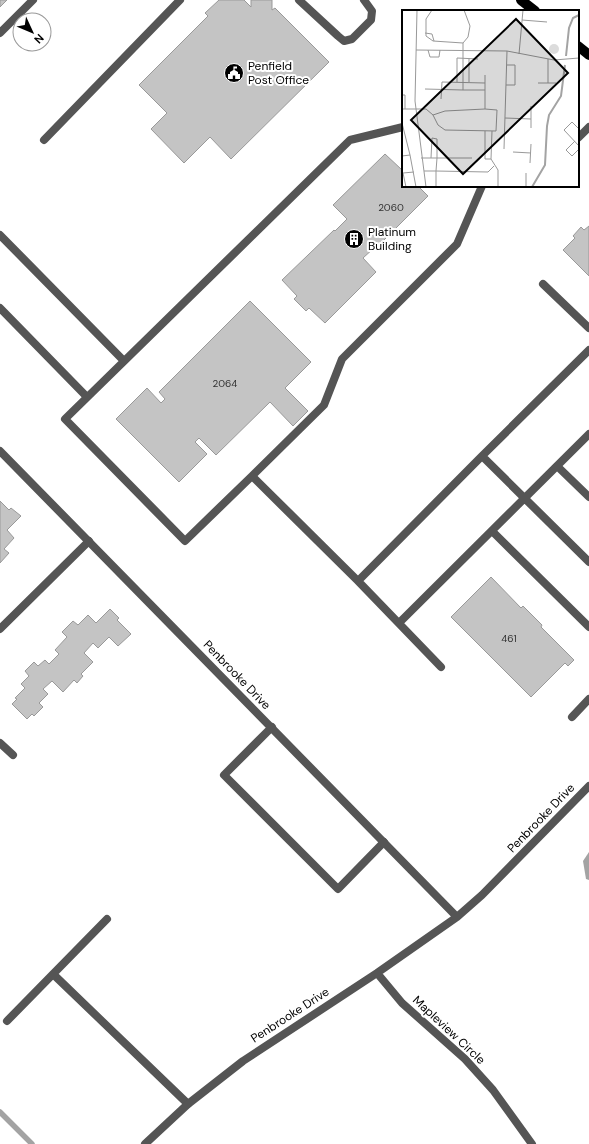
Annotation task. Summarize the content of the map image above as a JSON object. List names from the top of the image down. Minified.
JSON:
{"streets":{"street":["Penbrooke Drive","Mapleview Circle"]},"crossings":[["Penbrooke Drive","Mapleview Circle"]],"places":{"public building":["Penfield Post Office"],"building":["Platinum Building"]},"house_numbers":["2060","2064","461"],"north":"bottom right"}
